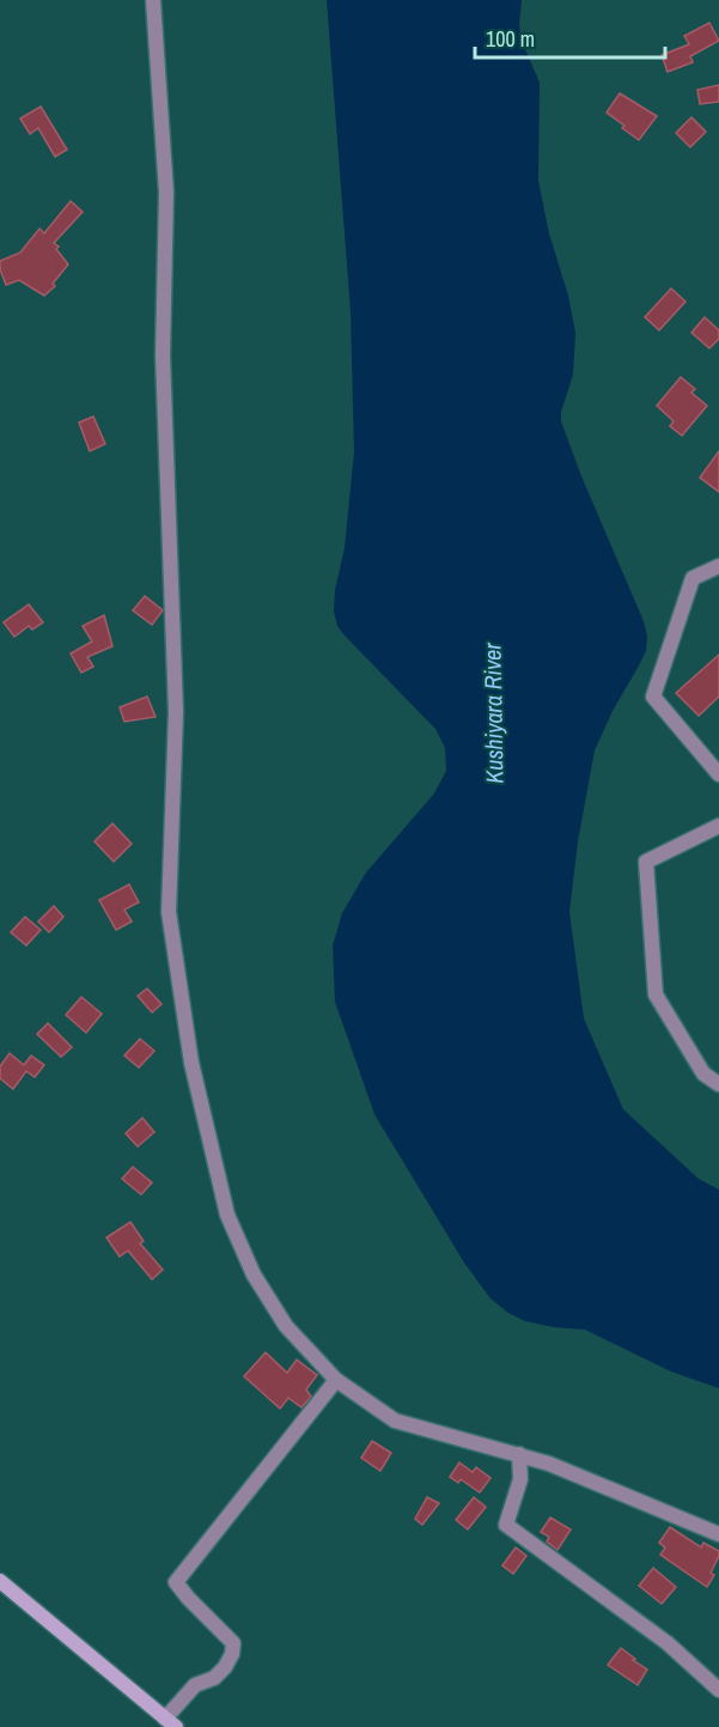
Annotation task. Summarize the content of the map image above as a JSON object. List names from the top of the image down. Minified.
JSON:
{"water":["Kushiyara River"],"scale_bar":"100 m"}
